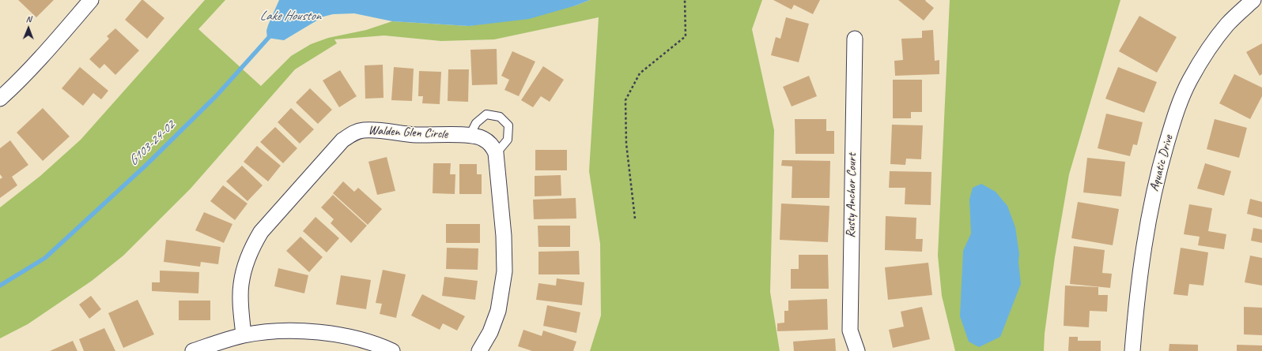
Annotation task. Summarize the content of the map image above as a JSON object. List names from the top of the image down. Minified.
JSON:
{"streets":{"street":["Walden Glen Circle","Aquatic Drive","Rusty Anchor Court"]},"water":["Lake Houston","G103-24-02"],"north":"top"}
